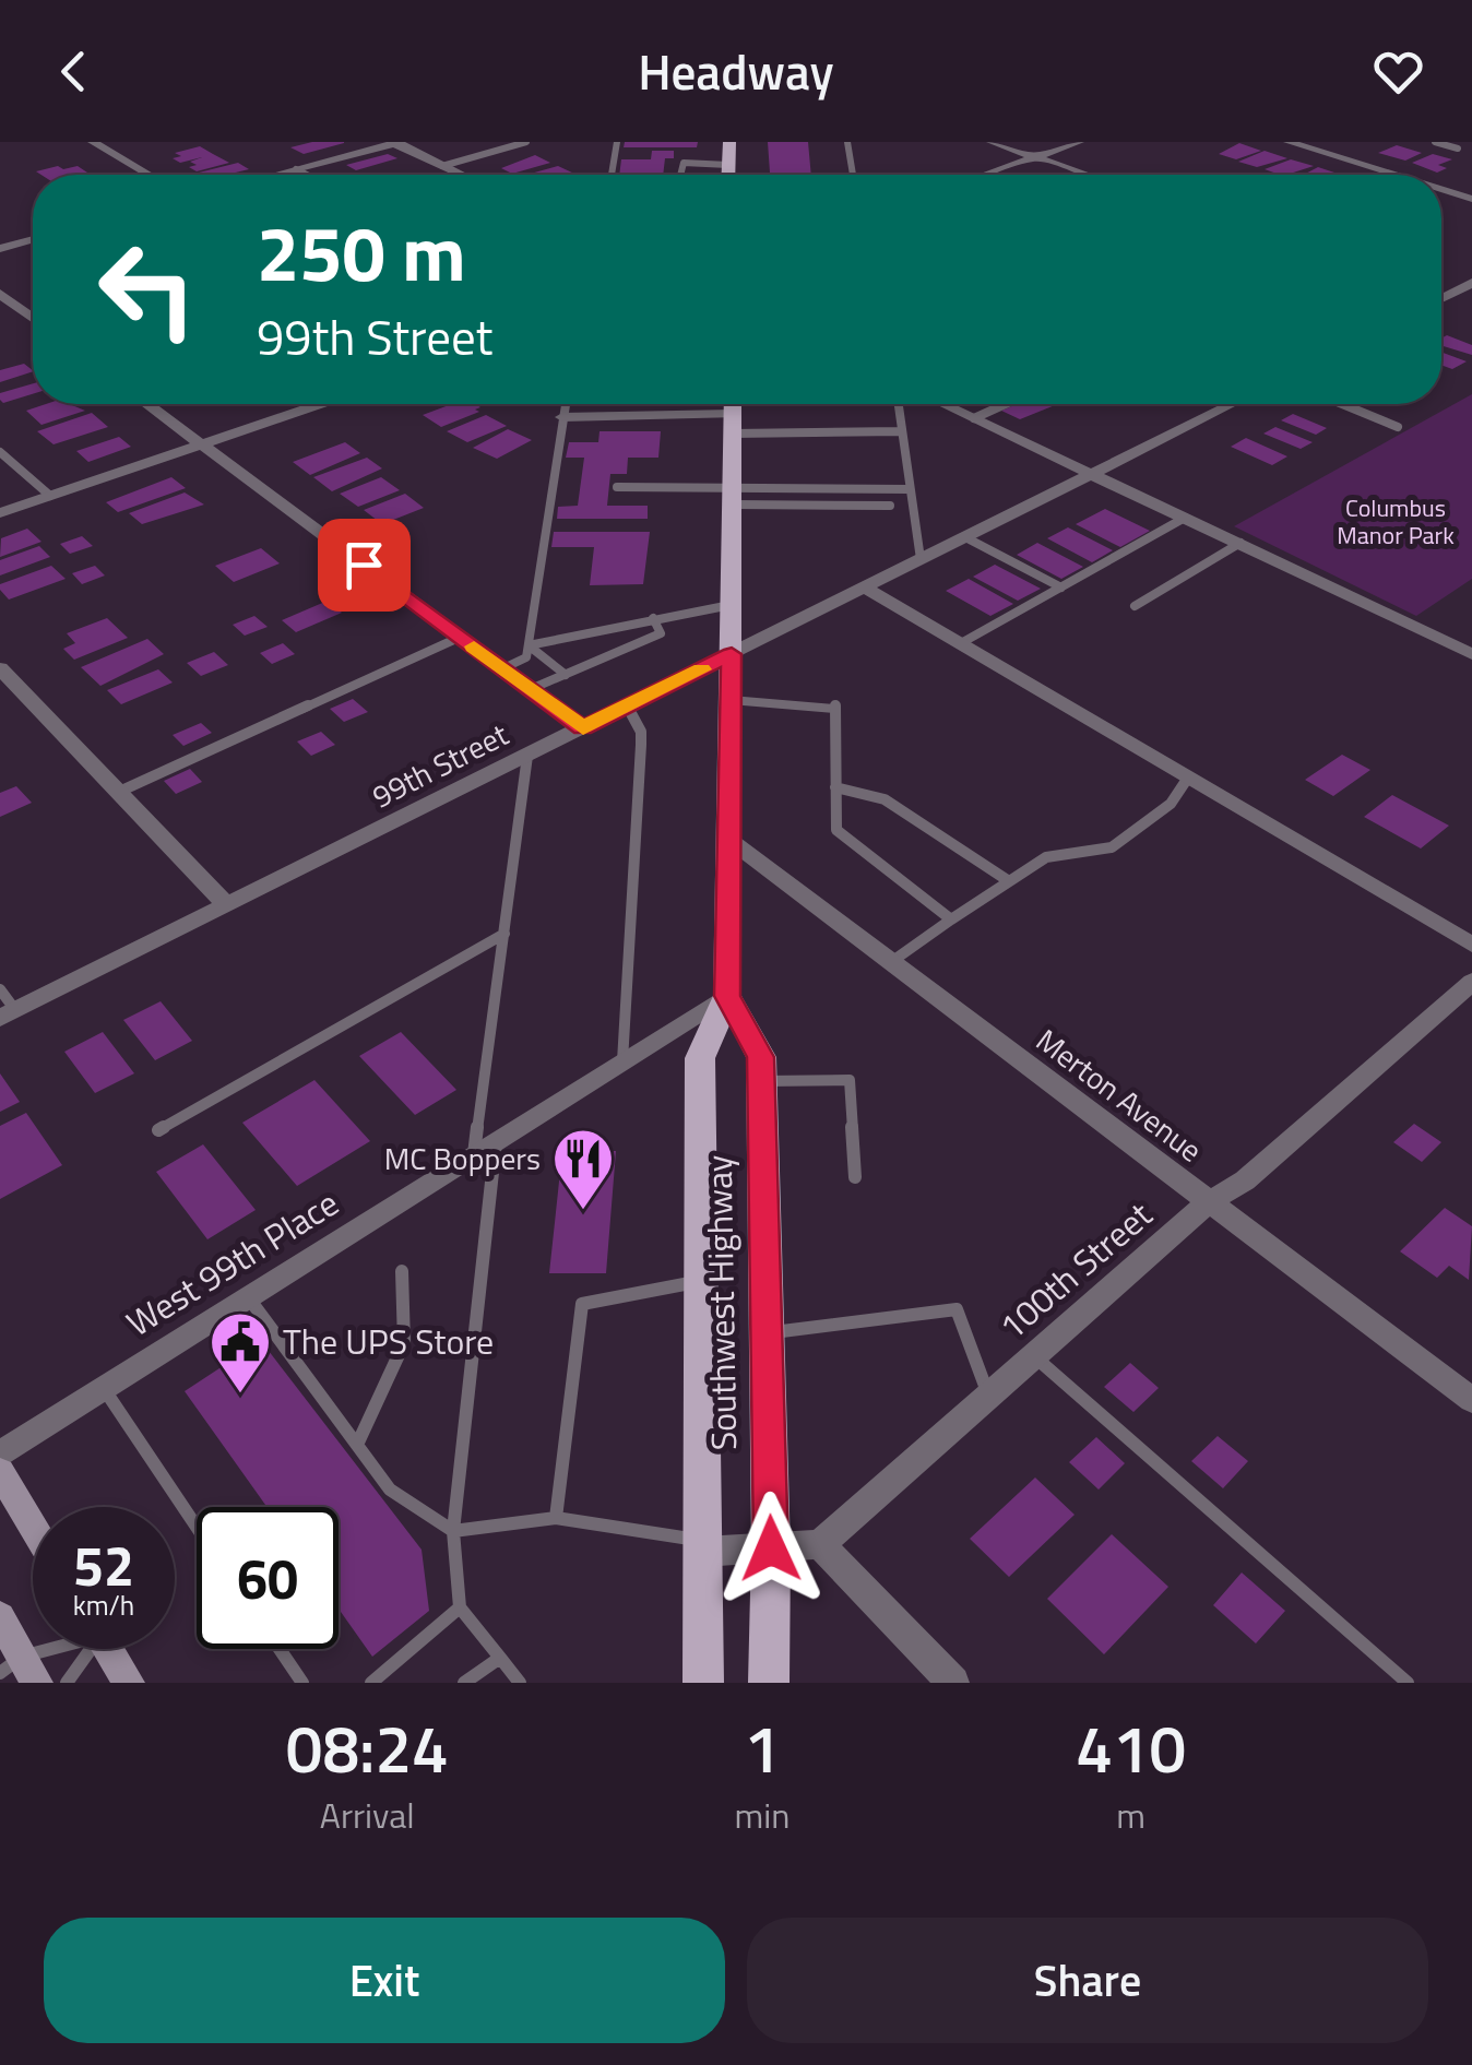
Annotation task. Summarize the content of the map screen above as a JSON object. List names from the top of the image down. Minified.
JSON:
{"streets":{"main road":["Southwest Highway"],"street":["99th Street","Merton Avenue","West 99th Place","100th Street"]},"crossings":[["99th Street","Southwest Highway"],["Merton Avenue","100th Street"],["Merton Avenue","Southwest Highway"],["West 99th Place","Southwest Highway"]],"parks":["Columbus Manor Park"],"places":{"restaurant":["MC Boppers"],"public building":["The UPS Store"]},"page":{"header":"Headway","turn":["250 m","99th Street"],"speed":"52 km/h","limit":"60","eta":["08:24","Arrival","1","min","410","m"],"buttons":["Exit","Share"]}}
